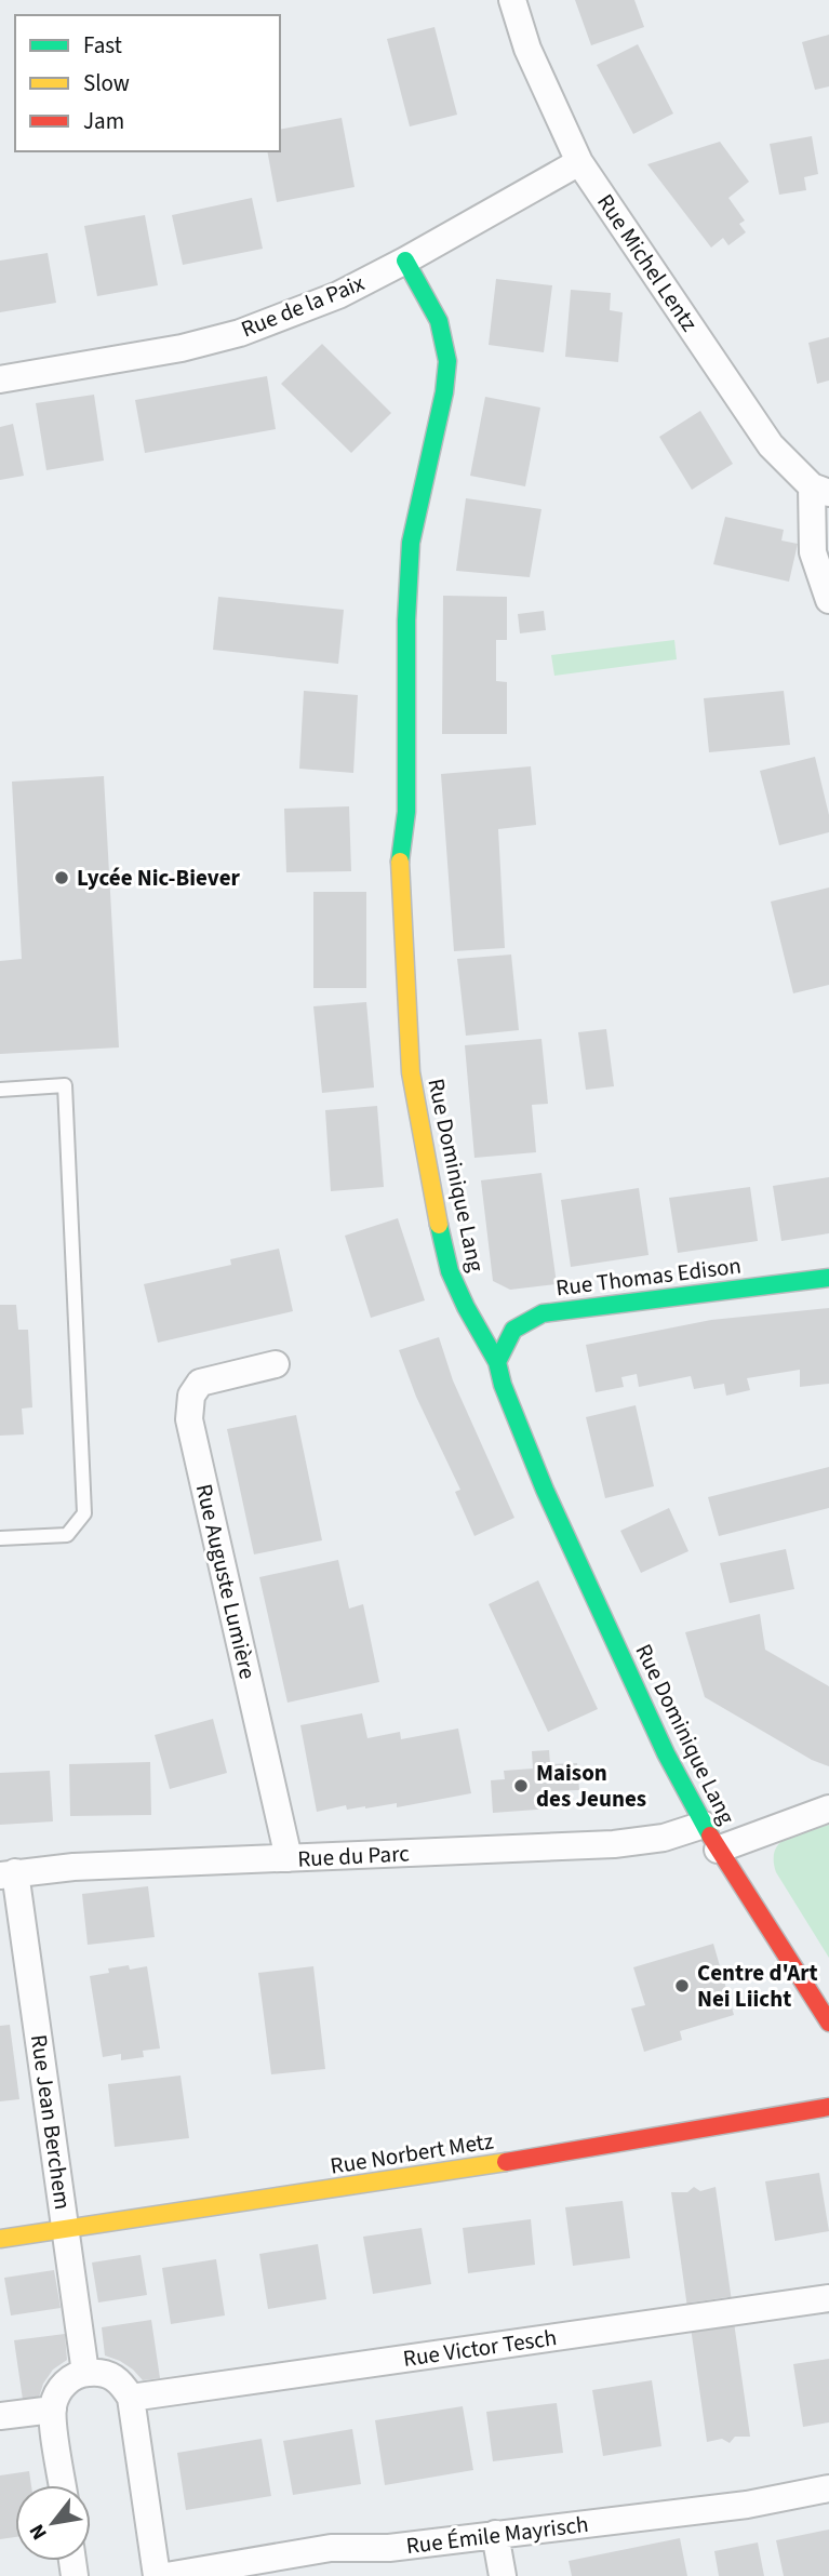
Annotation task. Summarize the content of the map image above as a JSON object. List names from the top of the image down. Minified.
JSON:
{"streets":{"street":["Rue Michel Lentz","Rue de la Paix","Rue Dominique Lang","Rue Thomas Edison","Rue Auguste Lumière","Rue du Parc","Rue Jean Berchem","Rue Norbert Metz","Rue Victor Tesch","Rue Émile Mayrisch"]},"crossings":[["Rue Michel Lentz","Rue de la Paix"],["Rue de la Paix","Rue Dominique Lang"],["Rue Dominique Lang","Rue Thomas Edison"],["Rue Dominique Lang","Rue du Parc"],["Rue Auguste Lumière","Rue du Parc"],["Rue du Parc","Rue Jean Berchem"],["Rue Jean Berchem","Rue Norbert Metz"]],"places":["Lycée Nic-Biever","Maison des Jeunes","Centre d'Art Nei Liicht"],"legend":["Fast","Slow","Jam"],"north":"bottom left"}
